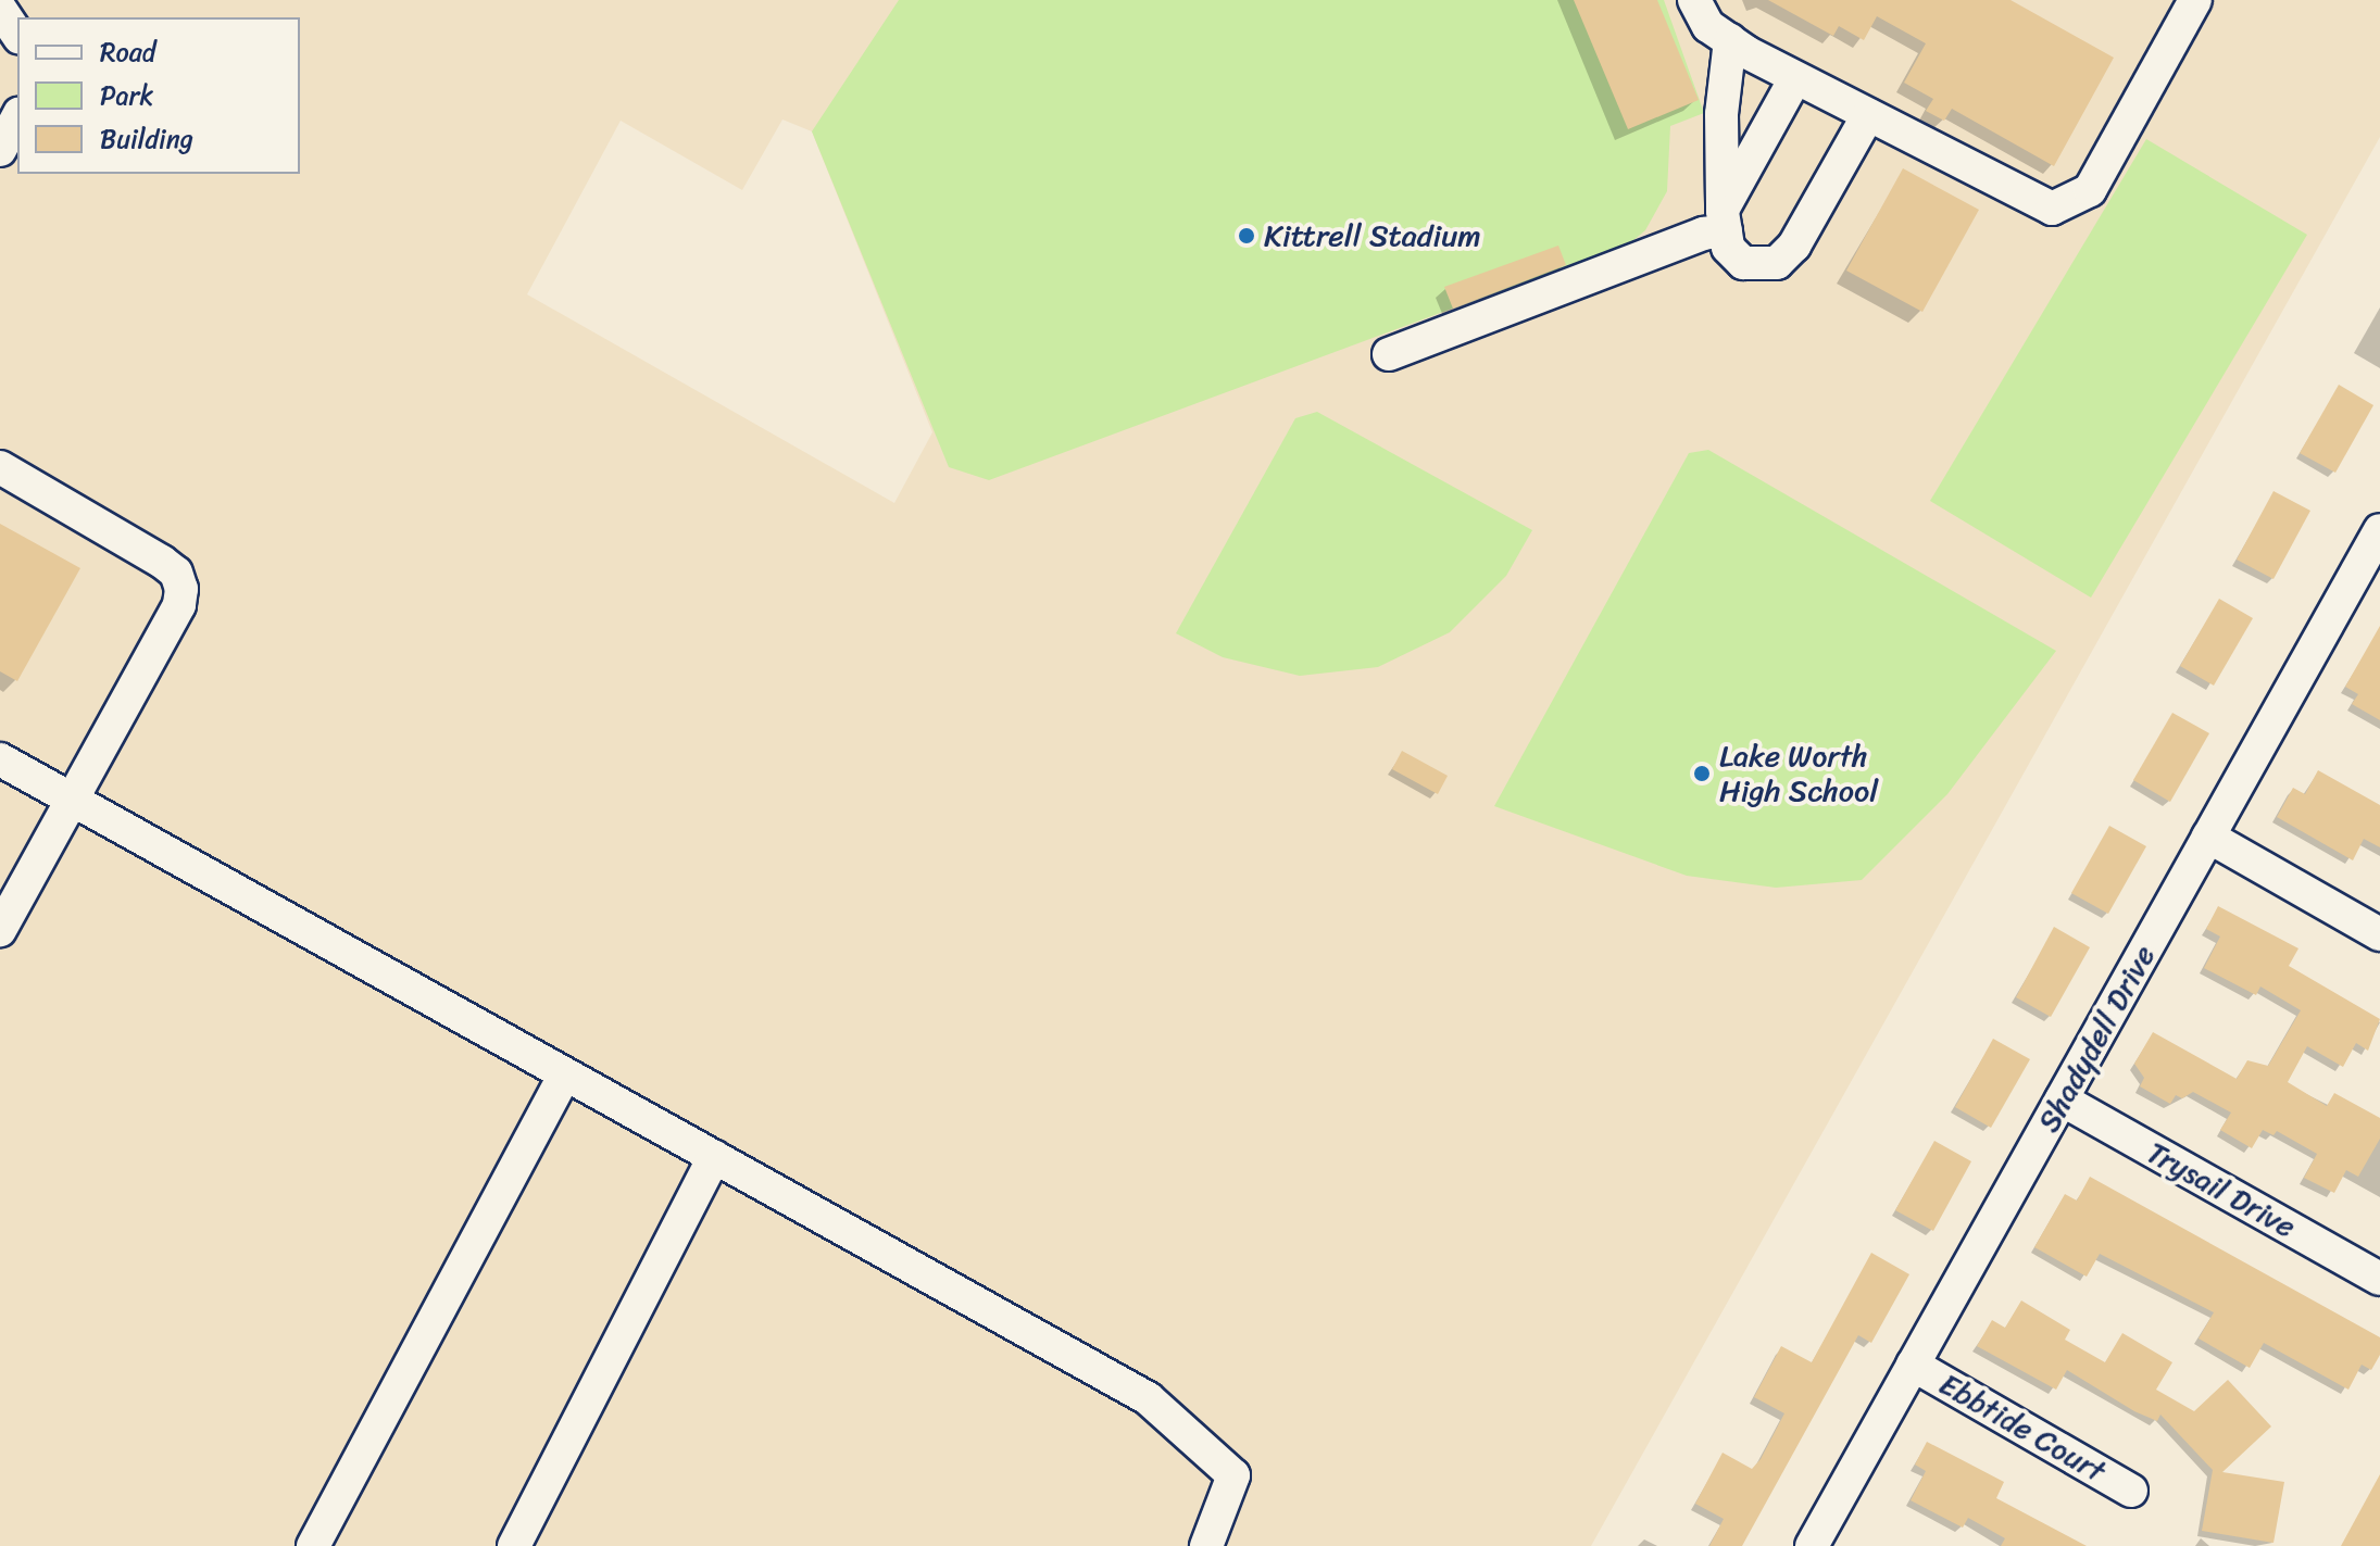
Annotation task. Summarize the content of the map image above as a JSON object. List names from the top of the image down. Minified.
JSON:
{"streets":{"street":["Shadydell Drive","Trysail Drive","Ebbtide Court"]},"crossings":[["Shadydell Drive","Trysail Drive"],["Shadydell Drive","Ebbtide Court"]],"places":["Kittrell Stadium","Lake Worth High School"],"legend":["Road","Park","Building"]}
